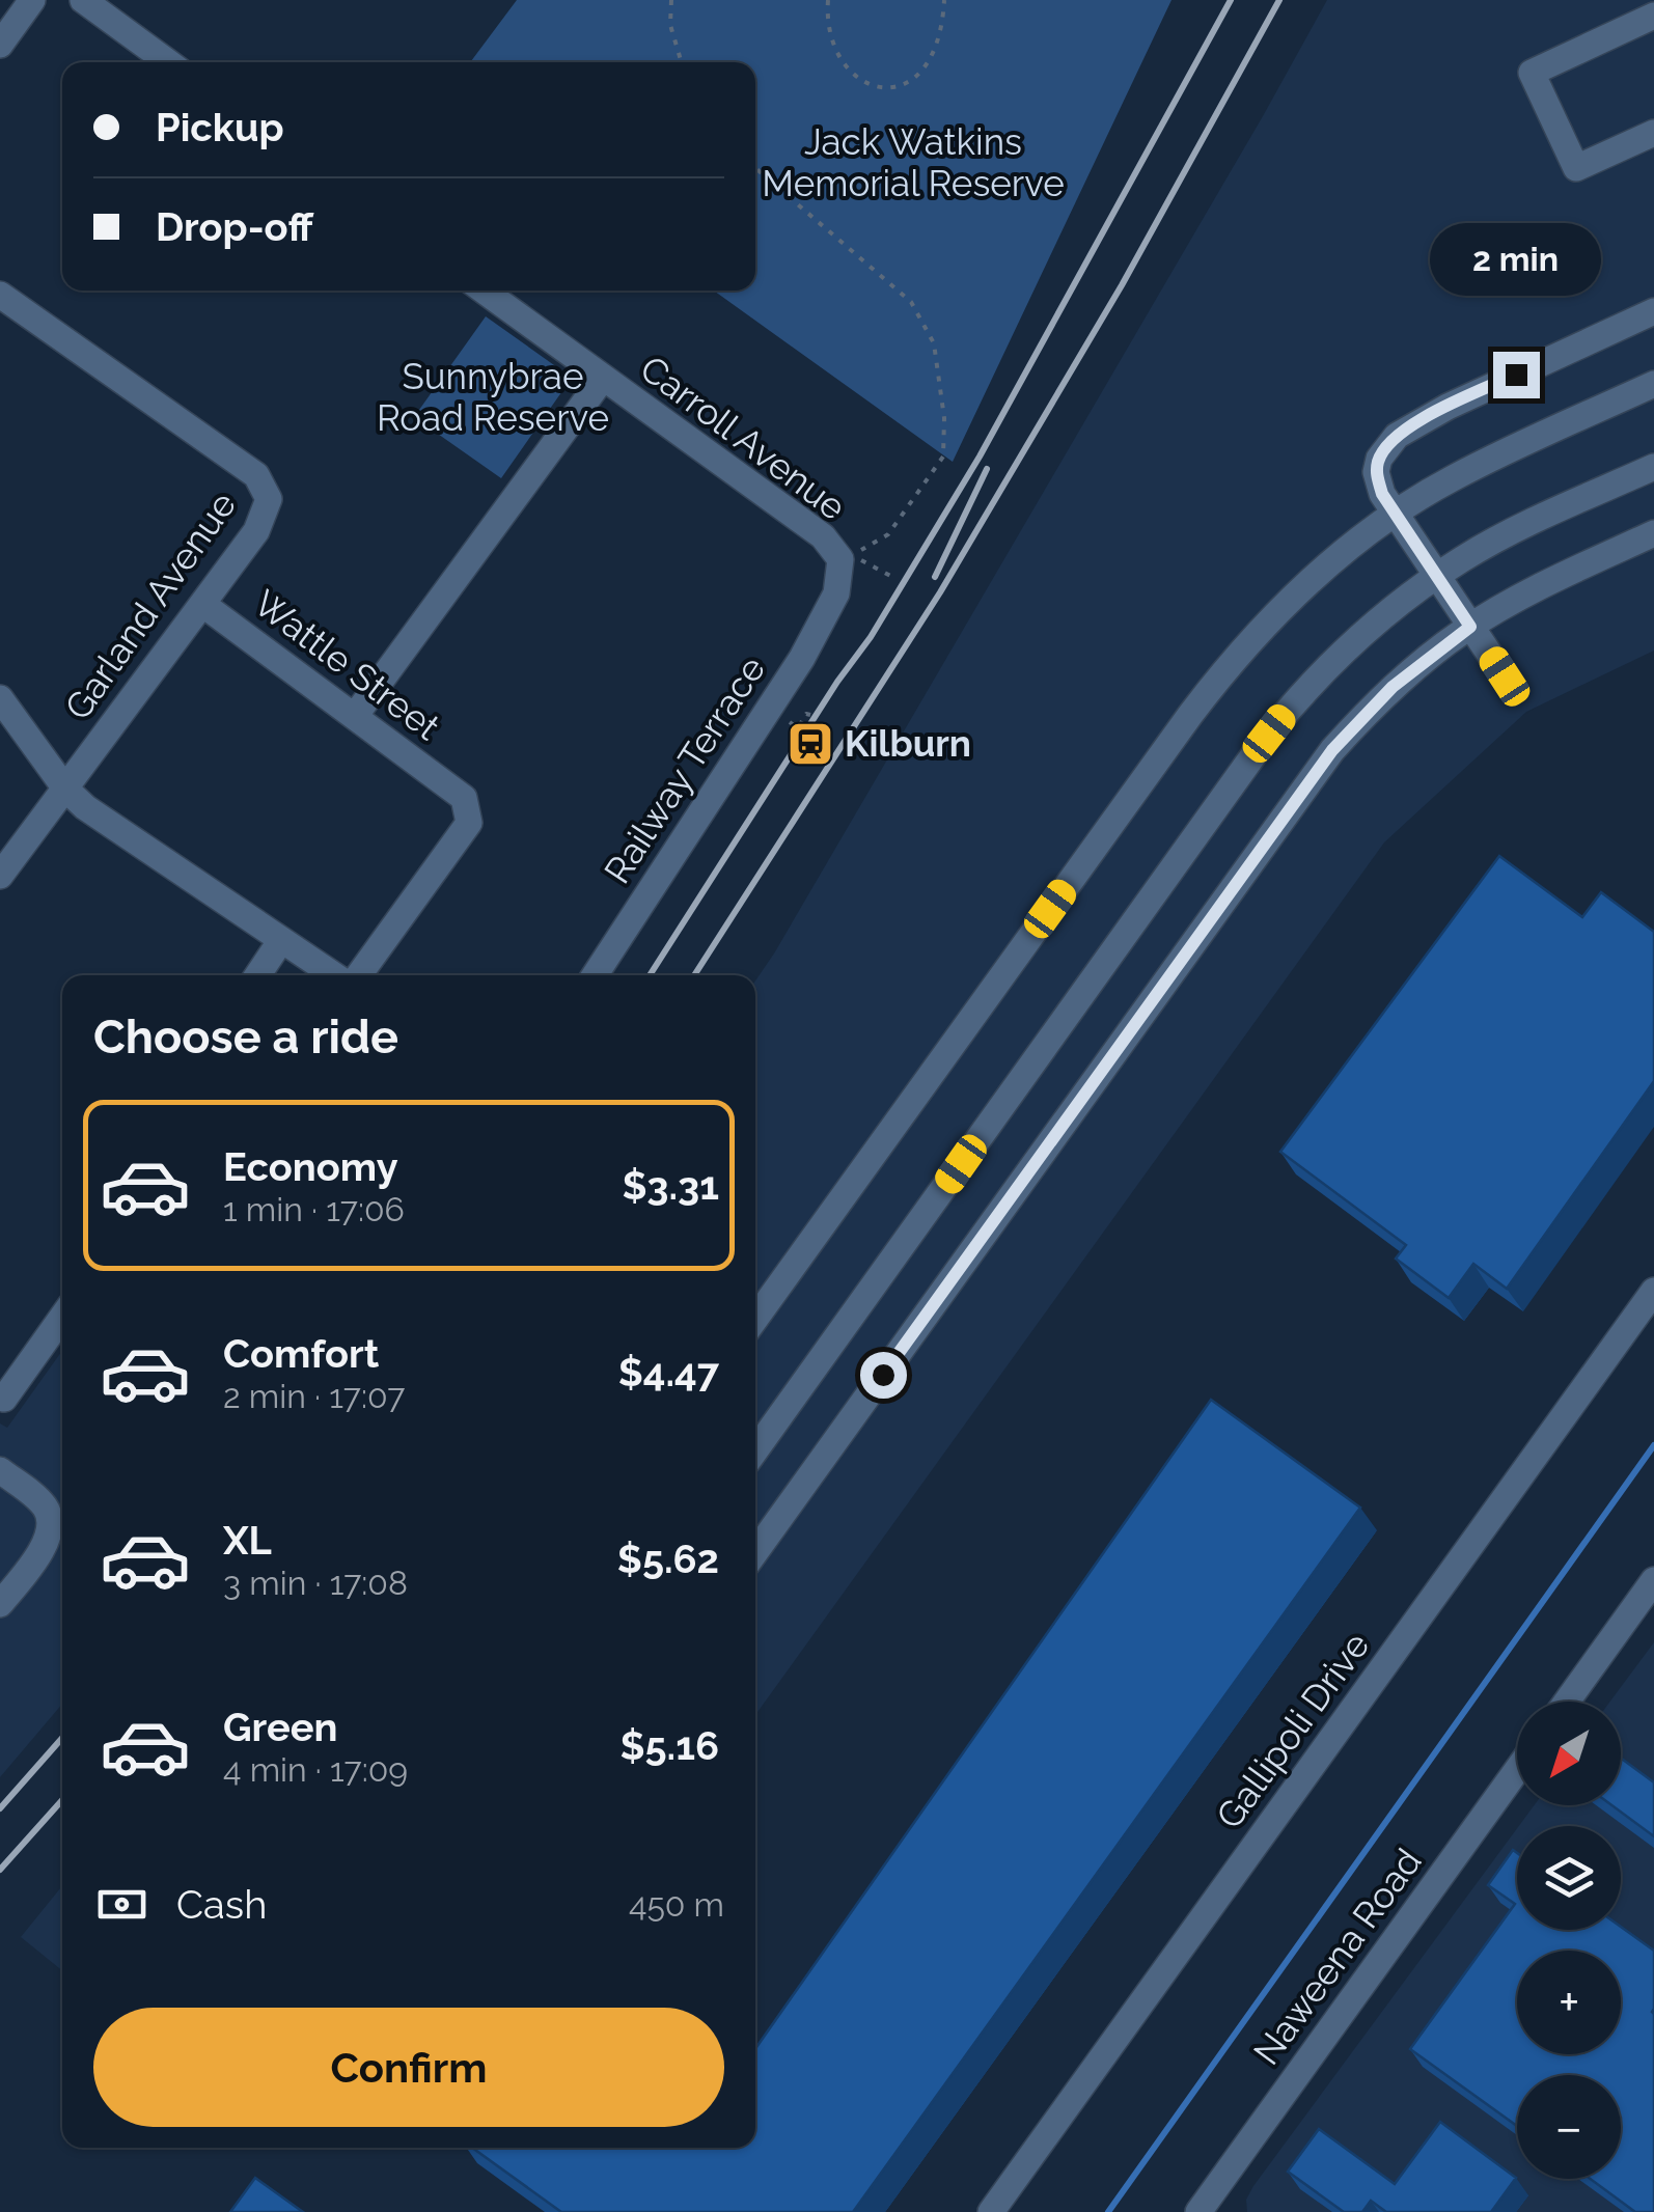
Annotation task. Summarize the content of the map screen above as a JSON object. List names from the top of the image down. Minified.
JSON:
{"streets":{"street":["Carroll Avenue","Garland Avenue","Wattle Street","Railway Terrace","Gallipoli Drive","Naweena Road"]},"crossings":[["Carroll Avenue","Railway Terrace"],["Garland Avenue","Wattle Street"]],"parks":["Jack Watkins Memorial Reserve","Sunnybrae Road Reserve"],"places":{"station":["Kilburn"]},"north":"bottom left","page":{"banner":["Pickup","Drop-off"],"bubble":"2 min","heading":"Choose a ride","list":[{"name":"Economy","note":"1 min · 17:06","value":"$3.31"},{"name":"Comfort","note":"2 min · 17:07","value":"$4.47"},{"name":"XL","note":"3 min · 17:08","value":"$5.62"},{"name":"Green","note":"4 min · 17:09","value":"$5.16"}],"map_buttons":["+","−"],"pay":["Cash","450 m"],"buttons":"Confirm"}}
